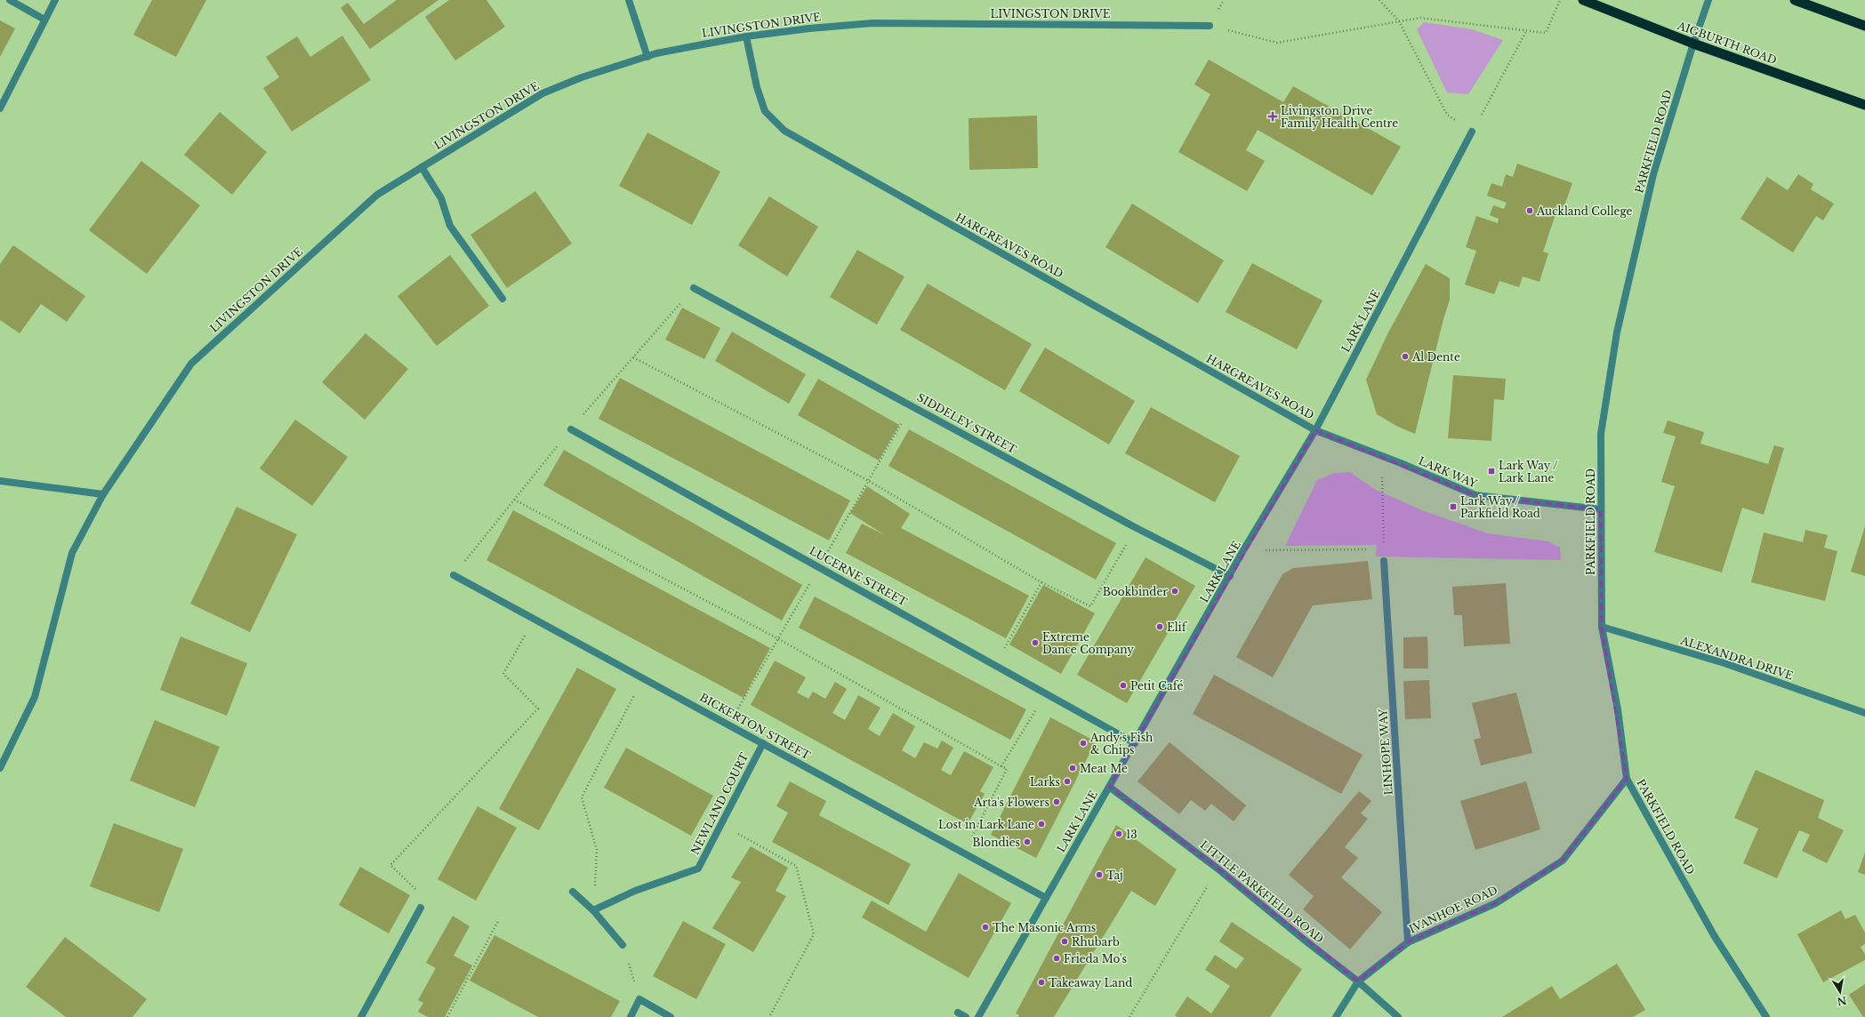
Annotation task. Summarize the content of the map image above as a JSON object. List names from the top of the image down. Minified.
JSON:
{"streets":{"highway":["AIGBURTH ROAD"],"street":["LIVINGSTON DRIVE","PARKFIELD ROAD","HARGREAVES ROAD","LARK LANE","SIDDELEY STREET","LARK WAY","LUCERNE STREET","ALEXANDRA DRIVE","BICKERTON STREET","LINHOPE WAY","NEWLAND COURT","LITTLE PARKFIELD ROAD","IVANHOE ROAD"]},"crossings":[["LIVINGSTON DRIVE","HARGREAVES ROAD"],["AIGBURTH ROAD","PARKFIELD ROAD"],["PARKFIELD ROAD","LARK WAY"],["PARKFIELD ROAD","ALEXANDRA DRIVE"],["PARKFIELD ROAD","IVANHOE ROAD"],["HARGREAVES ROAD","LARK LANE"],["HARGREAVES ROAD","LARK WAY"],["LARK LANE","SIDDELEY STREET"],["LARK LANE","LARK WAY"],["LARK LANE","LUCERNE STREET"],["LARK LANE","BICKERTON STREET"],["LARK LANE","LITTLE PARKFIELD ROAD"],["BICKERTON STREET","NEWLAND COURT"],["LINHOPE WAY","IVANHOE ROAD"],["LITTLE PARKFIELD ROAD","IVANHOE ROAD"]],"places":{"health":["Livingston Drive Family Health Centre"],"other":["Auckland College","Al Dente","Bookbinder","Elif","Extreme Dance Company","Petit Café","Andy's Fish & Chips","Meat Me","Larks","Arta's Flowers","Lost in Lark Lane","13","Blondies","Taj","The Masonic Arms","Rhubarb","Frieda Mo's","Takeaway Land"],"transit":["Lark Way / Lark Lane","Lark Way / Parkfield Road"]},"north":"bottom"}
